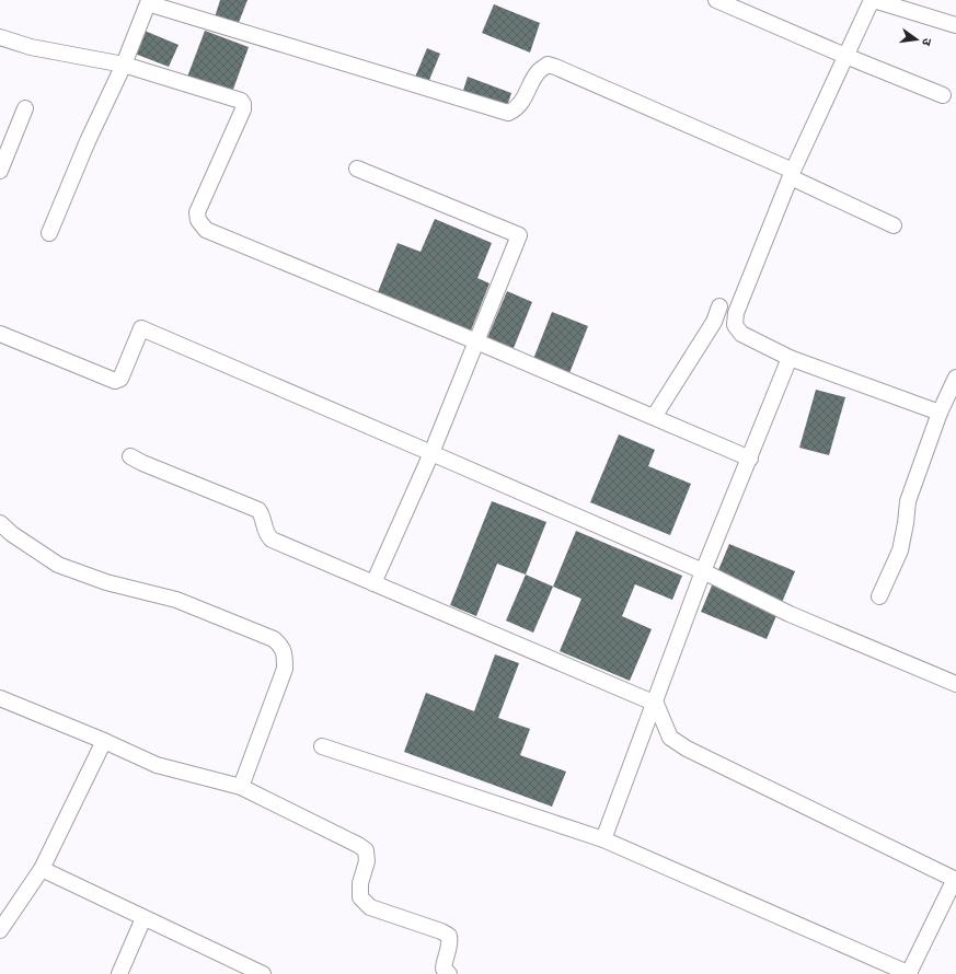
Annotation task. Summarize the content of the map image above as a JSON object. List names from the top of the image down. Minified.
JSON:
{"north":"right"}
